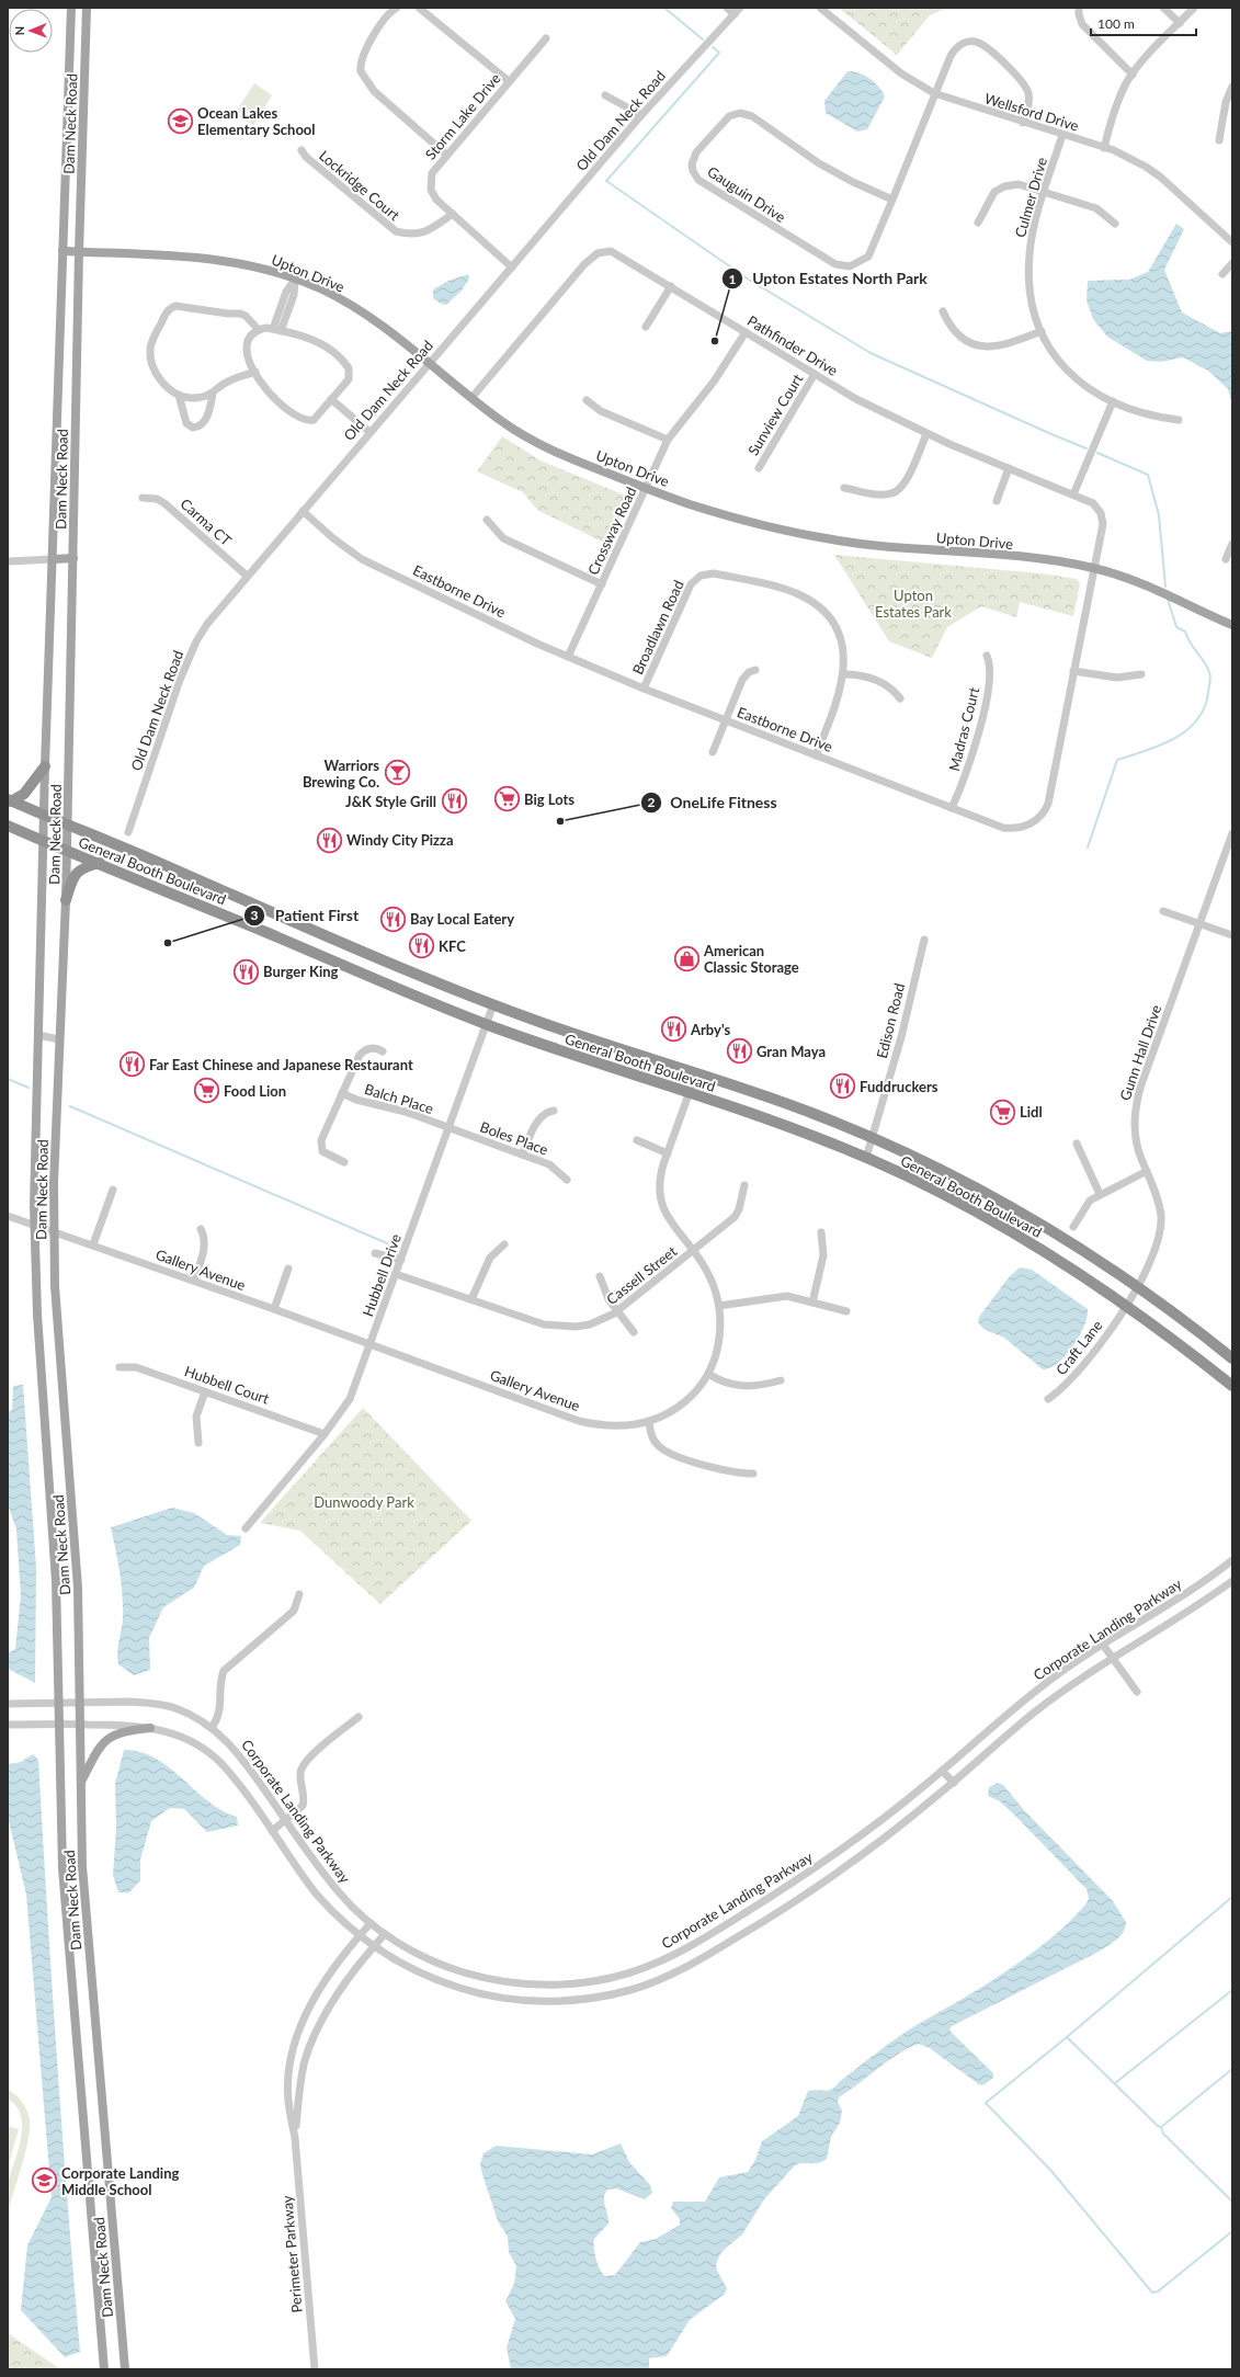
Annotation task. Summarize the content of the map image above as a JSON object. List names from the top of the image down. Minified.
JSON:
{"streets":{"highway":["General Booth Boulevard"],"main road":["Dam Neck Road","Upton Drive"],"street":["Wellsford Drive","Storm Lake Drive","Old Dam Neck Road","Lockridge Court","Gauguin Drive","Culmer Drive","Pathfinder Drive","Sunview Court","Carma CT","Crossway Road","Eastborne Drive","Broadlawn Road","Madras Court","Edison Road","Gunn Hall Drive","Balch Place","Boles Place","Gallery Avenue","Hubbell Drive","Cassell Street","Craft Lane","Hubbell Court","Corporate Landing Parkway","Perimeter Parkway"]},"crossings":[["Wellsford Drive","Gauguin Drive"],["Wellsford Drive","Culmer Drive"],["Storm Lake Drive","Old Dam Neck Road"],["Storm Lake Drive","Lockridge Court"],["Old Dam Neck Road","Upton Drive"],["Old Dam Neck Road","Carma CT"],["Old Dam Neck Road","Eastborne Drive"],["Dam Neck Road","Upton Drive"],["Dam Neck Road","General Booth Boulevard"],["Dam Neck Road","Gallery Avenue"],["Dam Neck Road","Corporate Landing Parkway"],["Upton Drive","Pathfinder Drive"],["Upton Drive","Crossway Road"],["Upton Drive","Eastborne Drive"],["Pathfinder Drive","Sunview Court"],["Pathfinder Drive","Crossway Road"],["Pathfinder Drive","Eastborne Drive"],["Crossway Road","Eastborne Drive"],["Eastborne Drive","Broadlawn Road"],["Eastborne Drive","Madras Court"],["General Booth Boulevard","Edison Road"],["General Booth Boulevard","Gunn Hall Drive"],["General Booth Boulevard","Gallery Avenue"],["General Booth Boulevard","Hubbell Drive"],["General Booth Boulevard","Craft Lane"],["Gunn Hall Drive","Craft Lane"],["Balch Place","Boles Place"],["Balch Place","Hubbell Drive"],["Boles Place","Hubbell Drive"],["Gallery Avenue","Hubbell Drive"],["Gallery Avenue","Cassell Street"],["Hubbell Drive","Cassell Street"],["Hubbell Drive","Hubbell Court"],["Corporate Landing Parkway","Perimeter Parkway"]],"parks":["Upton Estates Park","Dunwoody Park"],"places":{"school or university":["Ocean Lakes Elementary School","Corporate Landing Middle School"],"other":["Upton Estates North Park","OneLife Fitness","Patient First"],"bar":["Warriors Brewing Co."],"supermarket":["Big Lots","Food Lion","Lidl"],"restaurant":["J&K Style Grill","Windy City Pizza","Bay Local Eatery","KFC","Burger King","Arby's","Gran Maya","Far East Chinese and Japanese Restaurant","Fuddruckers"],"shop":["American Classic Storage"]},"scale_bar":"100 m","north":"left"}
